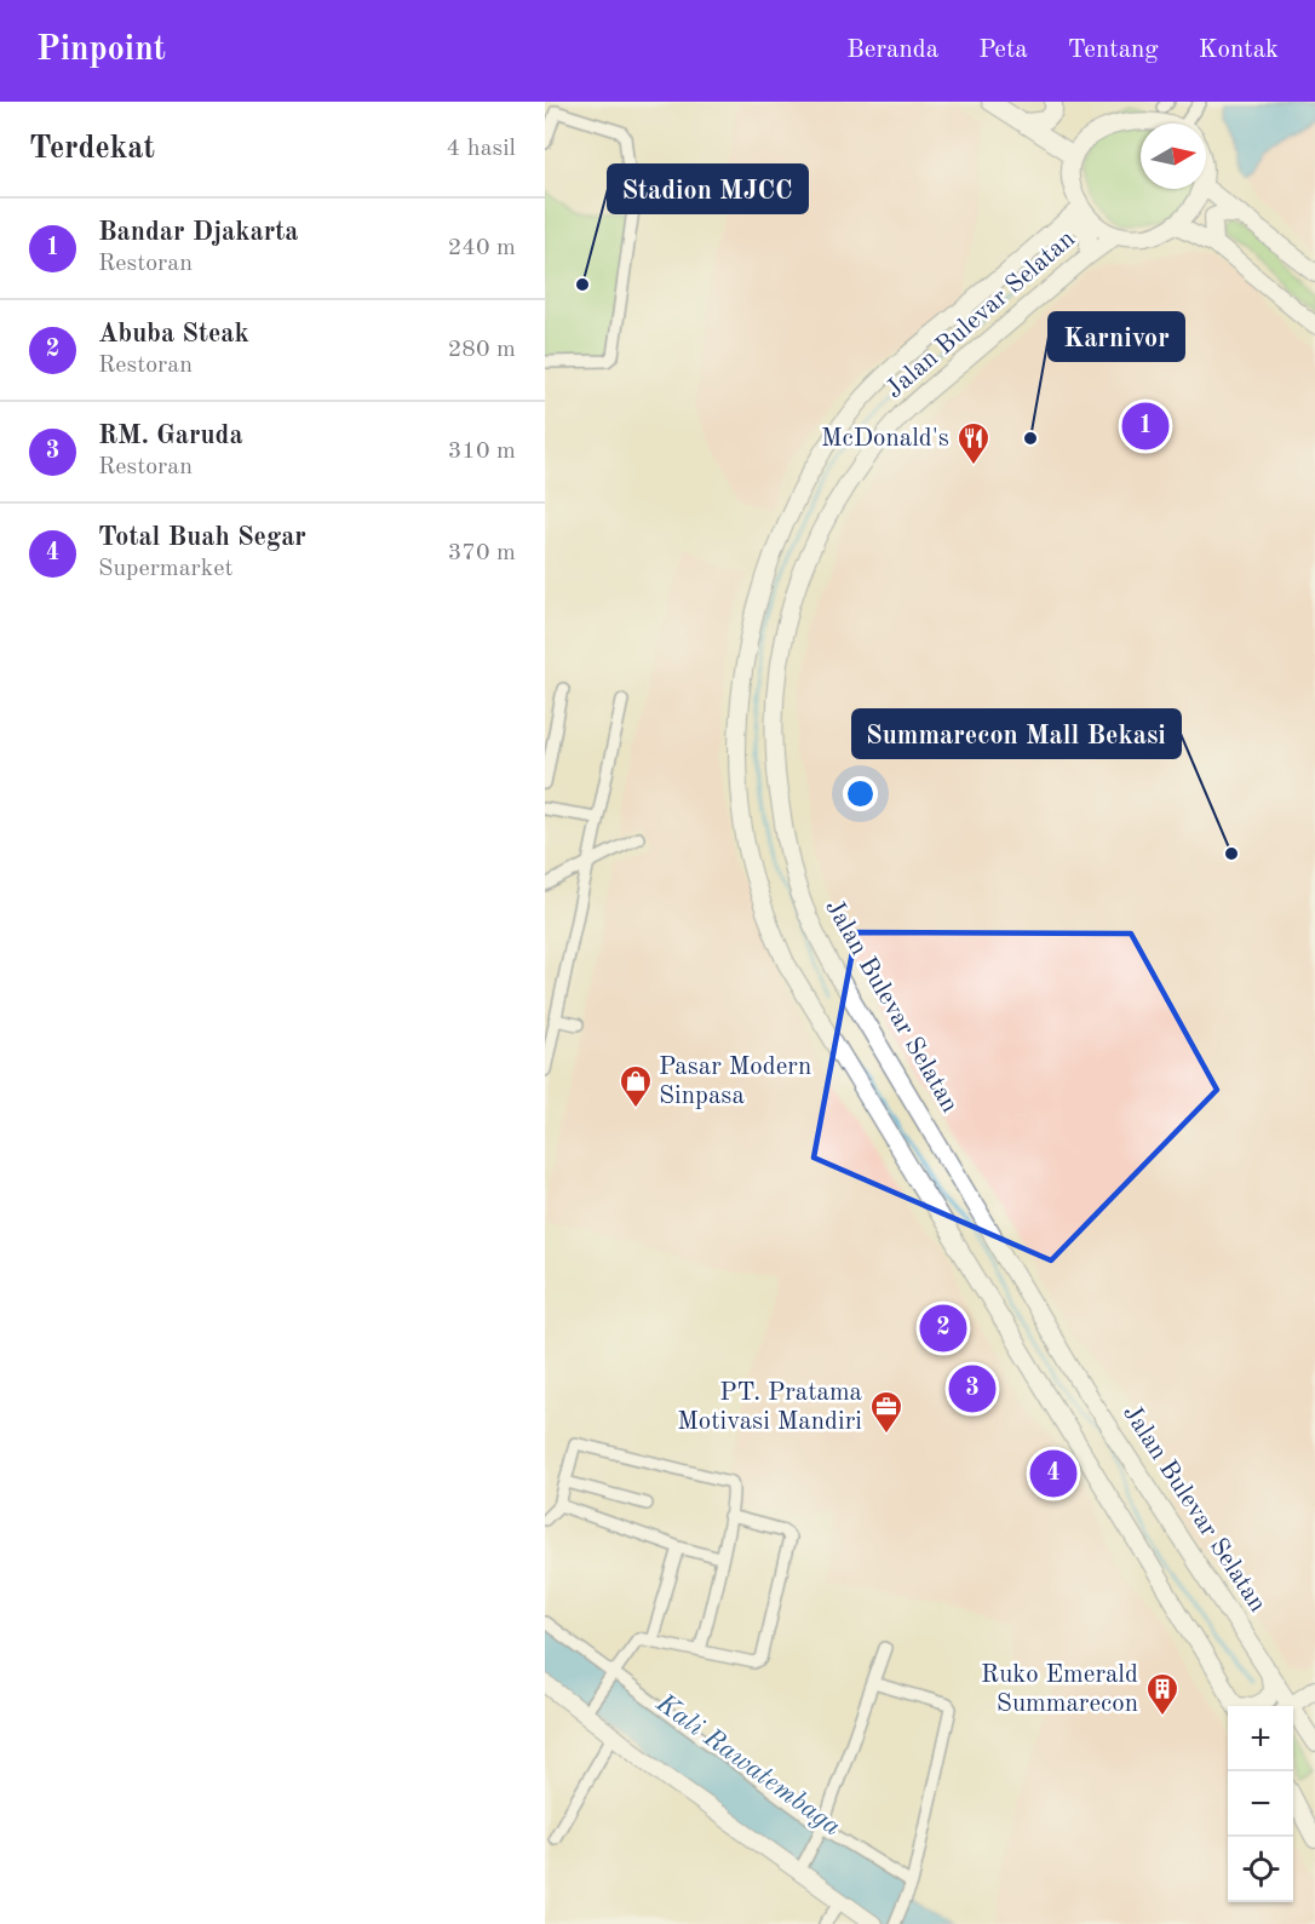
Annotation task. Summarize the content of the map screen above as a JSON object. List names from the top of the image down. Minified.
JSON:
{"streets":{"main road":["Jalan Bulevar Selatan"]},"water":["Kali Rawatembaga"],"places":{"other":["Stadion MJCC","Karnivor","Summarecon Mall Bekasi"],"restaurant":["McDonald's"],"shop":["Pasar Modern Sinpasa"],"office":["PT. Pratama Motivasi Mandiri"],"building":["Ruko Emerald Summarecon"]},"north":"right","page":{"header":"Pinpoint","nav":["Beranda","Peta","Tentang","Kontak"],"heading":["Terdekat","4 hasil"],"list":[{"mark":"1","name":"Bandar Djakarta","note":"Restoran","value":"240 m"},{"mark":"2","name":"Abuba Steak","note":"Restoran","value":"280 m"},{"mark":"3","name":"RM. Garuda","note":"Restoran","value":"310 m"},{"mark":"4","name":"Total Buah Segar","note":"Supermarket","value":"370 m"}],"pins":["1","2","3","4"],"map_buttons":["+","−"]}}
